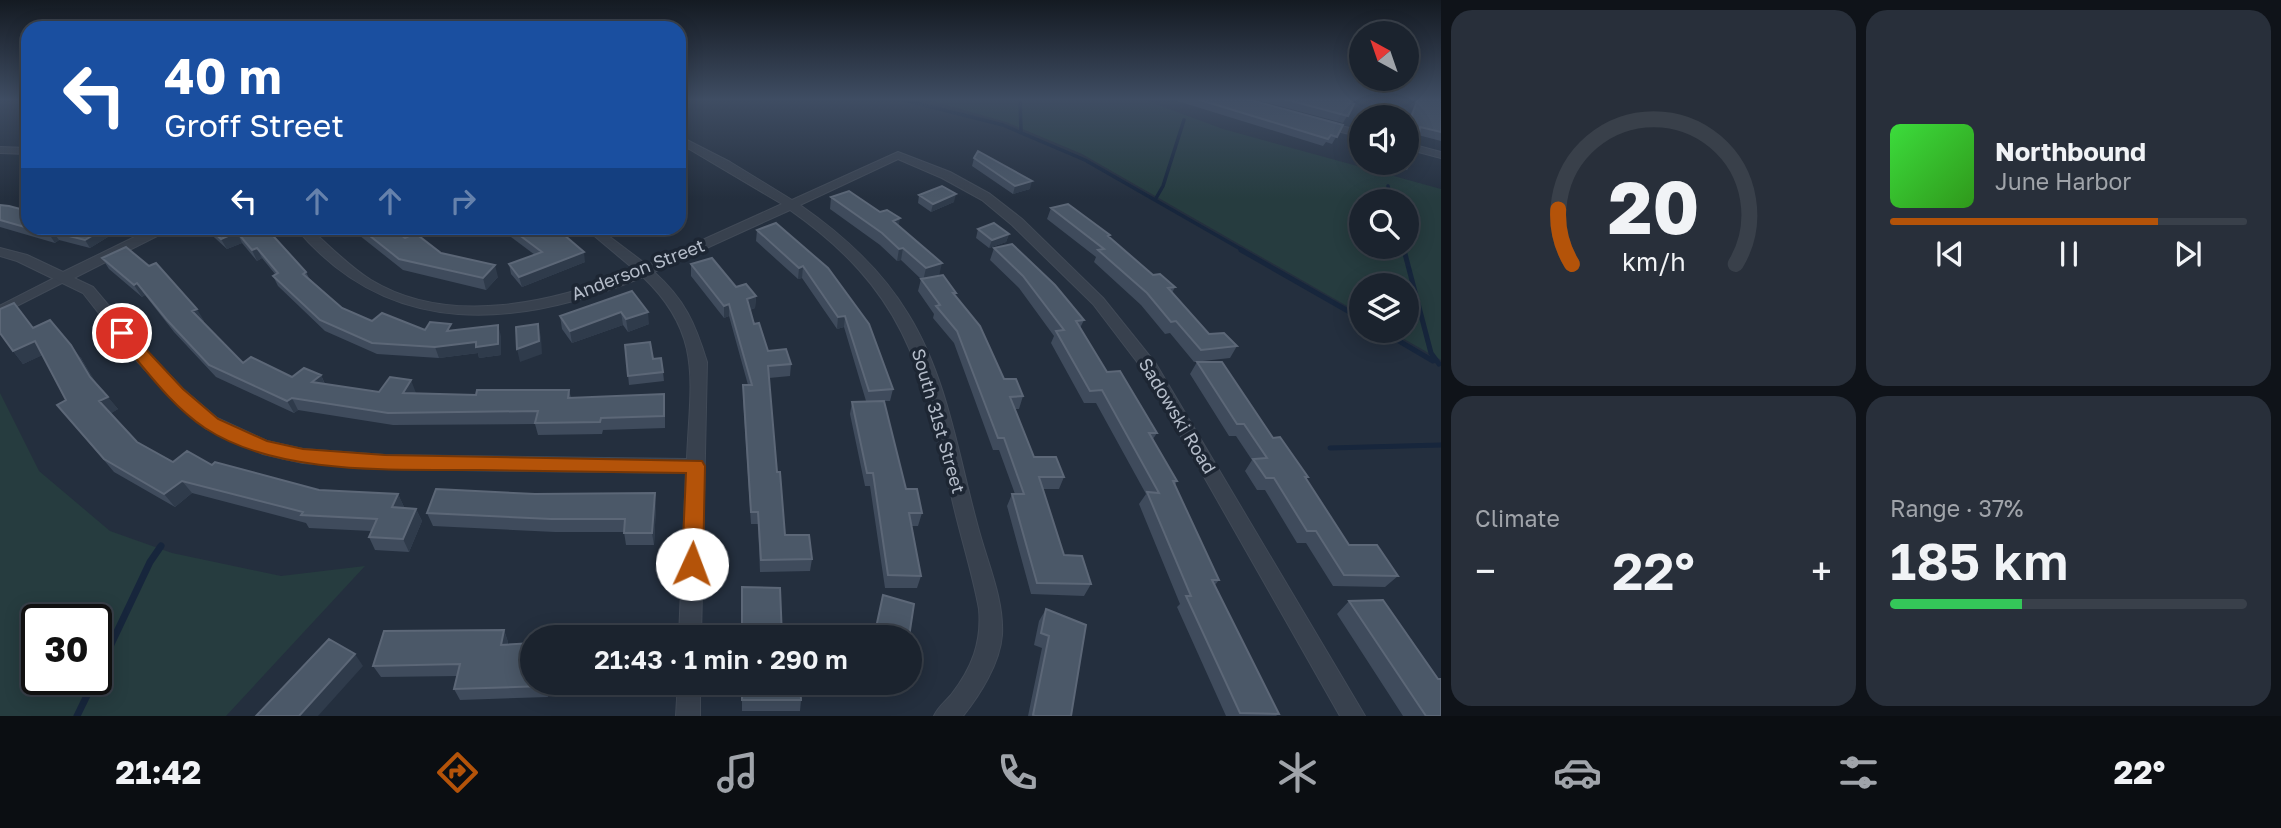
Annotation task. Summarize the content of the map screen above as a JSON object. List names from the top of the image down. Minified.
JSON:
{"streets":{"street":["Anderson Street","Sadowski Road","South 31st Street"]},"crossings":[["Anderson Street","Sadowski Road"],["Anderson Street","South 31st Street"]],"north":"top left","page":{"turn":["40 m","Groff Street"],"song":["Northbound","June Harbor"],"tile":["Climate",["Range · 37%","185 km"]],"heat":["−","22°","+"],"limit":"30","trip":"21:43 · 1 min · 290 m","tabs":["21:42","22°"],"gauge":["20","km/h"]}}
